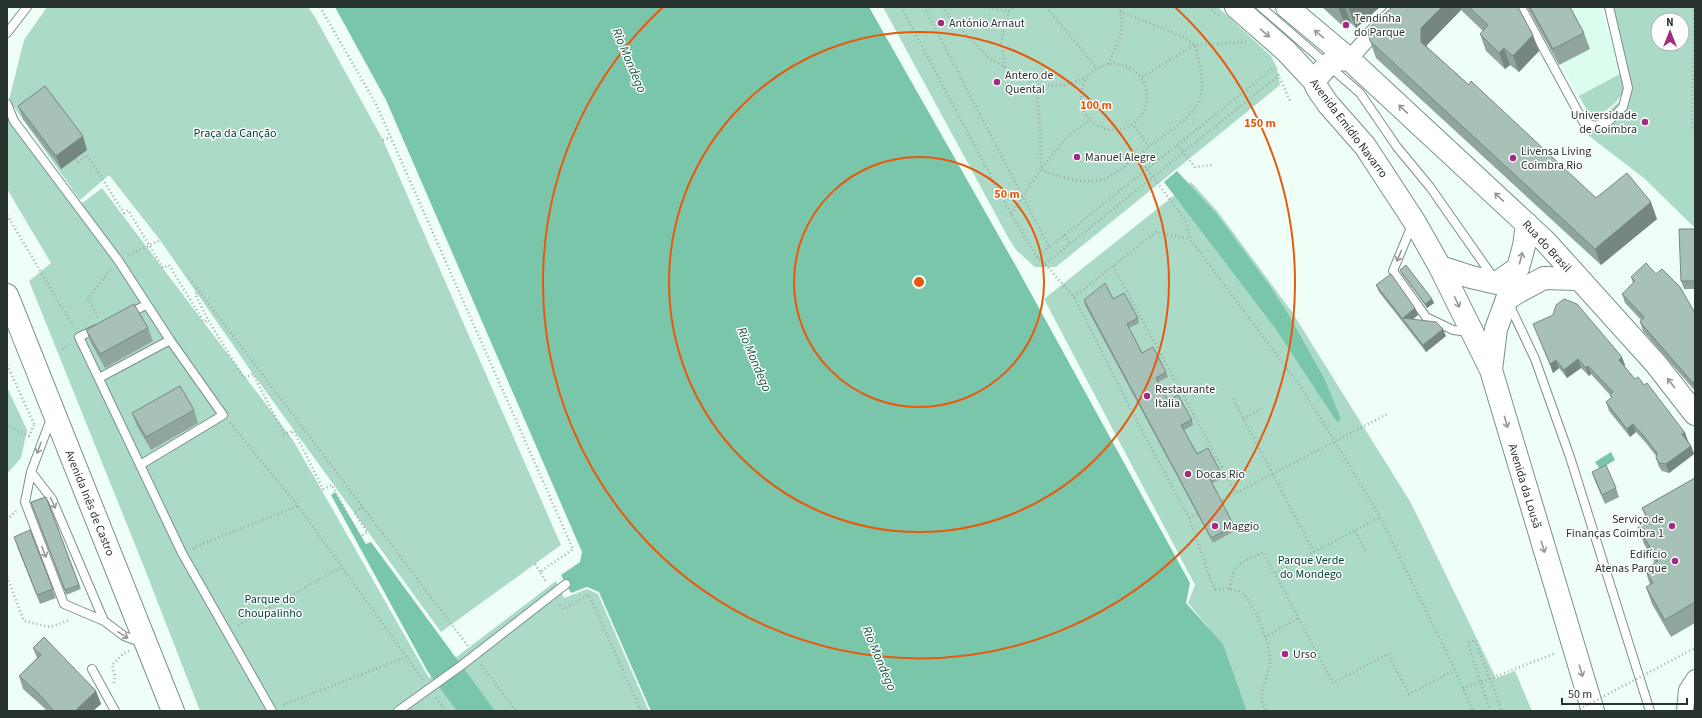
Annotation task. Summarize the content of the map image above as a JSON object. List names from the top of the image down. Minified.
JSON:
{"streets":{"main road":["Avenida Emídio Navarro","Rua do Brasil","Avenida da Lousã","Avenida Inês de Castro"]},"crossings":[["Avenida Emídio Navarro","Avenida da Lousã"]],"one_way":["Rua do Brasil","Avenida da Lousã"],"water":["Rio Mondego"],"parks":["Praça da Canção","Parque Verde do Mondego","Parque do Choupalinho"],"places":["António Arnaut","Tendinha do Parque","Antero de Quental","Universidade de Coimbra","Manuel Alegre","Livensa Living Coimbra Rio","Restaurante Italia","Docas Rio","Maggio","Serviço de Finanças Coimbra 1","Edifício Atenas Parque","Urso"],"scale_bar":"50 m","north":"top","rings":["100 m","150 m","50 m"]}
